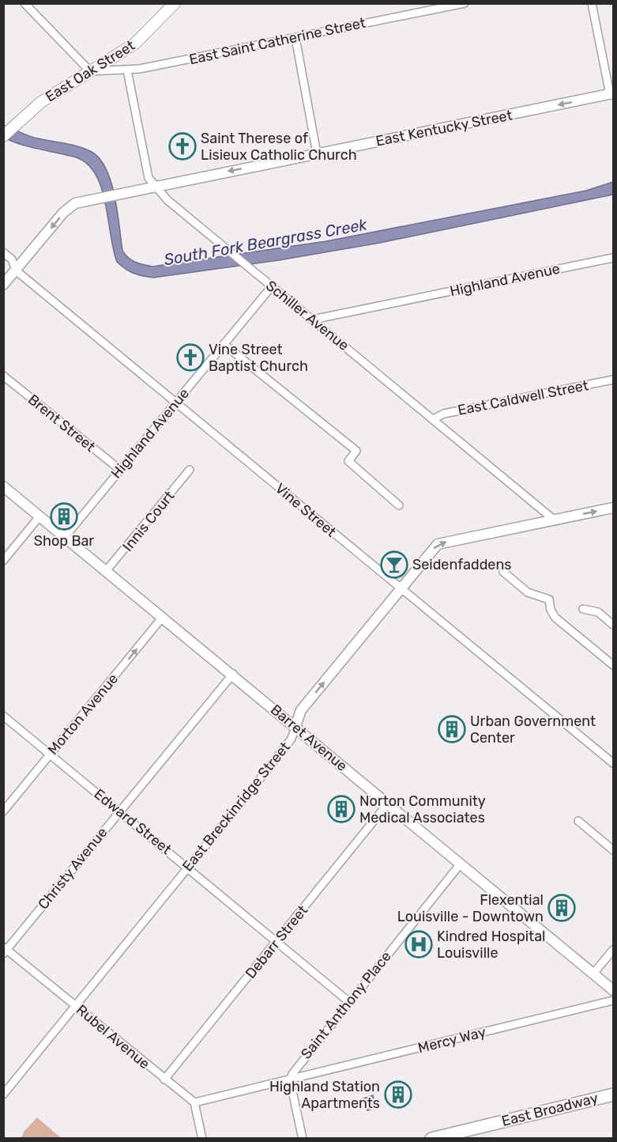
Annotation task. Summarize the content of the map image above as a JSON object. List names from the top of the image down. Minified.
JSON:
{"streets":{"main road":["East Oak Street","East Broadway"],"street":["East Saint Catherine Street","East Kentucky Street","Highland Avenue","Schiller Avenue","East Caldwell Street","Brent Street","Vine Street","Innis Court","Morton Avenue","Barret Avenue","East Breckinridge Street","Edward Street","Christy Avenue","Debarr Street","Saint Anthony Place","Rubel Avenue","Mercy Way"]},"crossings":[["East Saint Catherine Street","East Oak Street"],["East Saint Catherine Street","Schiller Avenue"],["East Kentucky Street","Schiller Avenue"],["East Kentucky Street","Vine Street"],["Highland Avenue","Schiller Avenue"],["Highland Avenue","Brent Street"],["Highland Avenue","Vine Street"],["Highland Avenue","Barret Avenue"],["Schiller Avenue","East Caldwell Street"],["Schiller Avenue","East Breckinridge Street"],["Vine Street","East Breckinridge Street"],["Innis Court","Barret Avenue"],["Morton Avenue","Barret Avenue"],["Morton Avenue","Edward Street"],["Barret Avenue","East Breckinridge Street"],["Barret Avenue","Christy Avenue"],["Barret Avenue","Debarr Street"],["Barret Avenue","Saint Anthony Place"],["East Breckinridge Street","Edward Street"],["East Breckinridge Street","Rubel Avenue"],["Edward Street","Christy Avenue"],["Edward Street","Debarr Street"],["Edward Street","Saint Anthony Place"],["Christy Avenue","Rubel Avenue"],["Debarr Street","Rubel Avenue"],["Saint Anthony Place","Mercy Way"],["Rubel Avenue","Mercy Way"]],"one_way":["East Kentucky Street","Morton Avenue","East Breckinridge Street"],"water":["South Fork Beargrass Creek"],"places":{"church":["Saint Therese of Lisieux Catholic Church","Vine Street Baptist Church"],"building":["Shop Bar","Urban Government Center","Norton Community Medical Associates","Flexential Louisville - Downtown","Highland Station Apartments"],"bar":["Seidenfaddens"],"hospital":["Kindred Hospital Louisville"]}}
